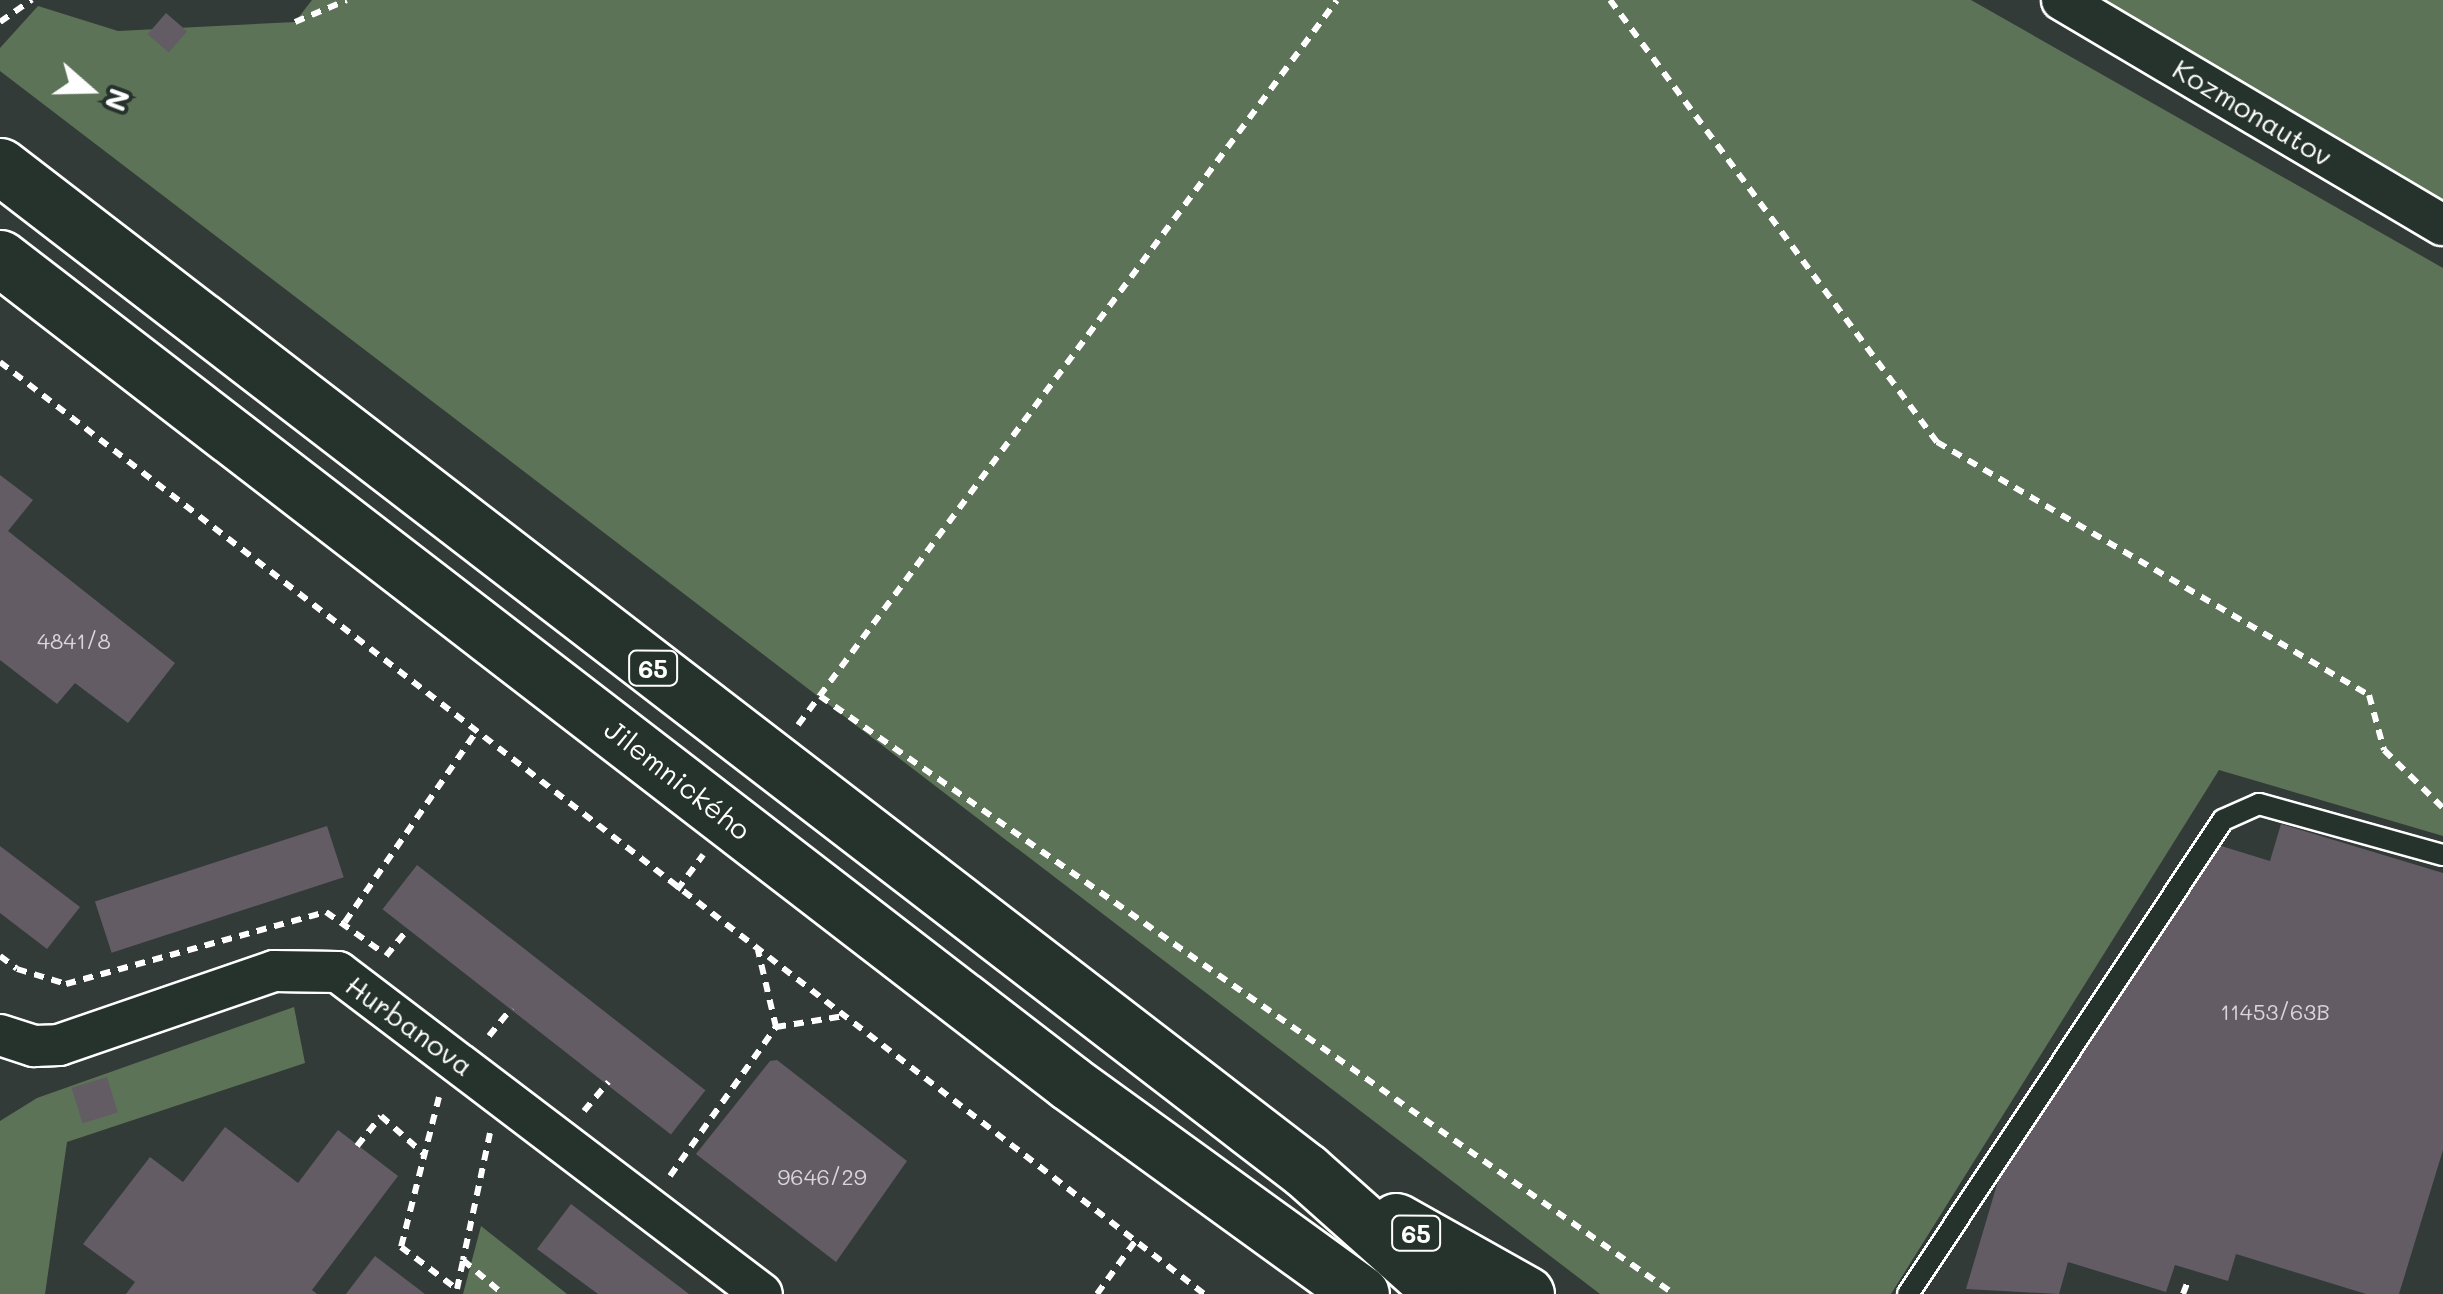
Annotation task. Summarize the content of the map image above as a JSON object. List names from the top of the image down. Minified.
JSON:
{"streets":{"main road":["65","Jilemnického"],"street":["Kozmonautov","Hurbanova"]},"house_numbers":["4841/8","11453/63B","9646/29"],"north":"right"}
